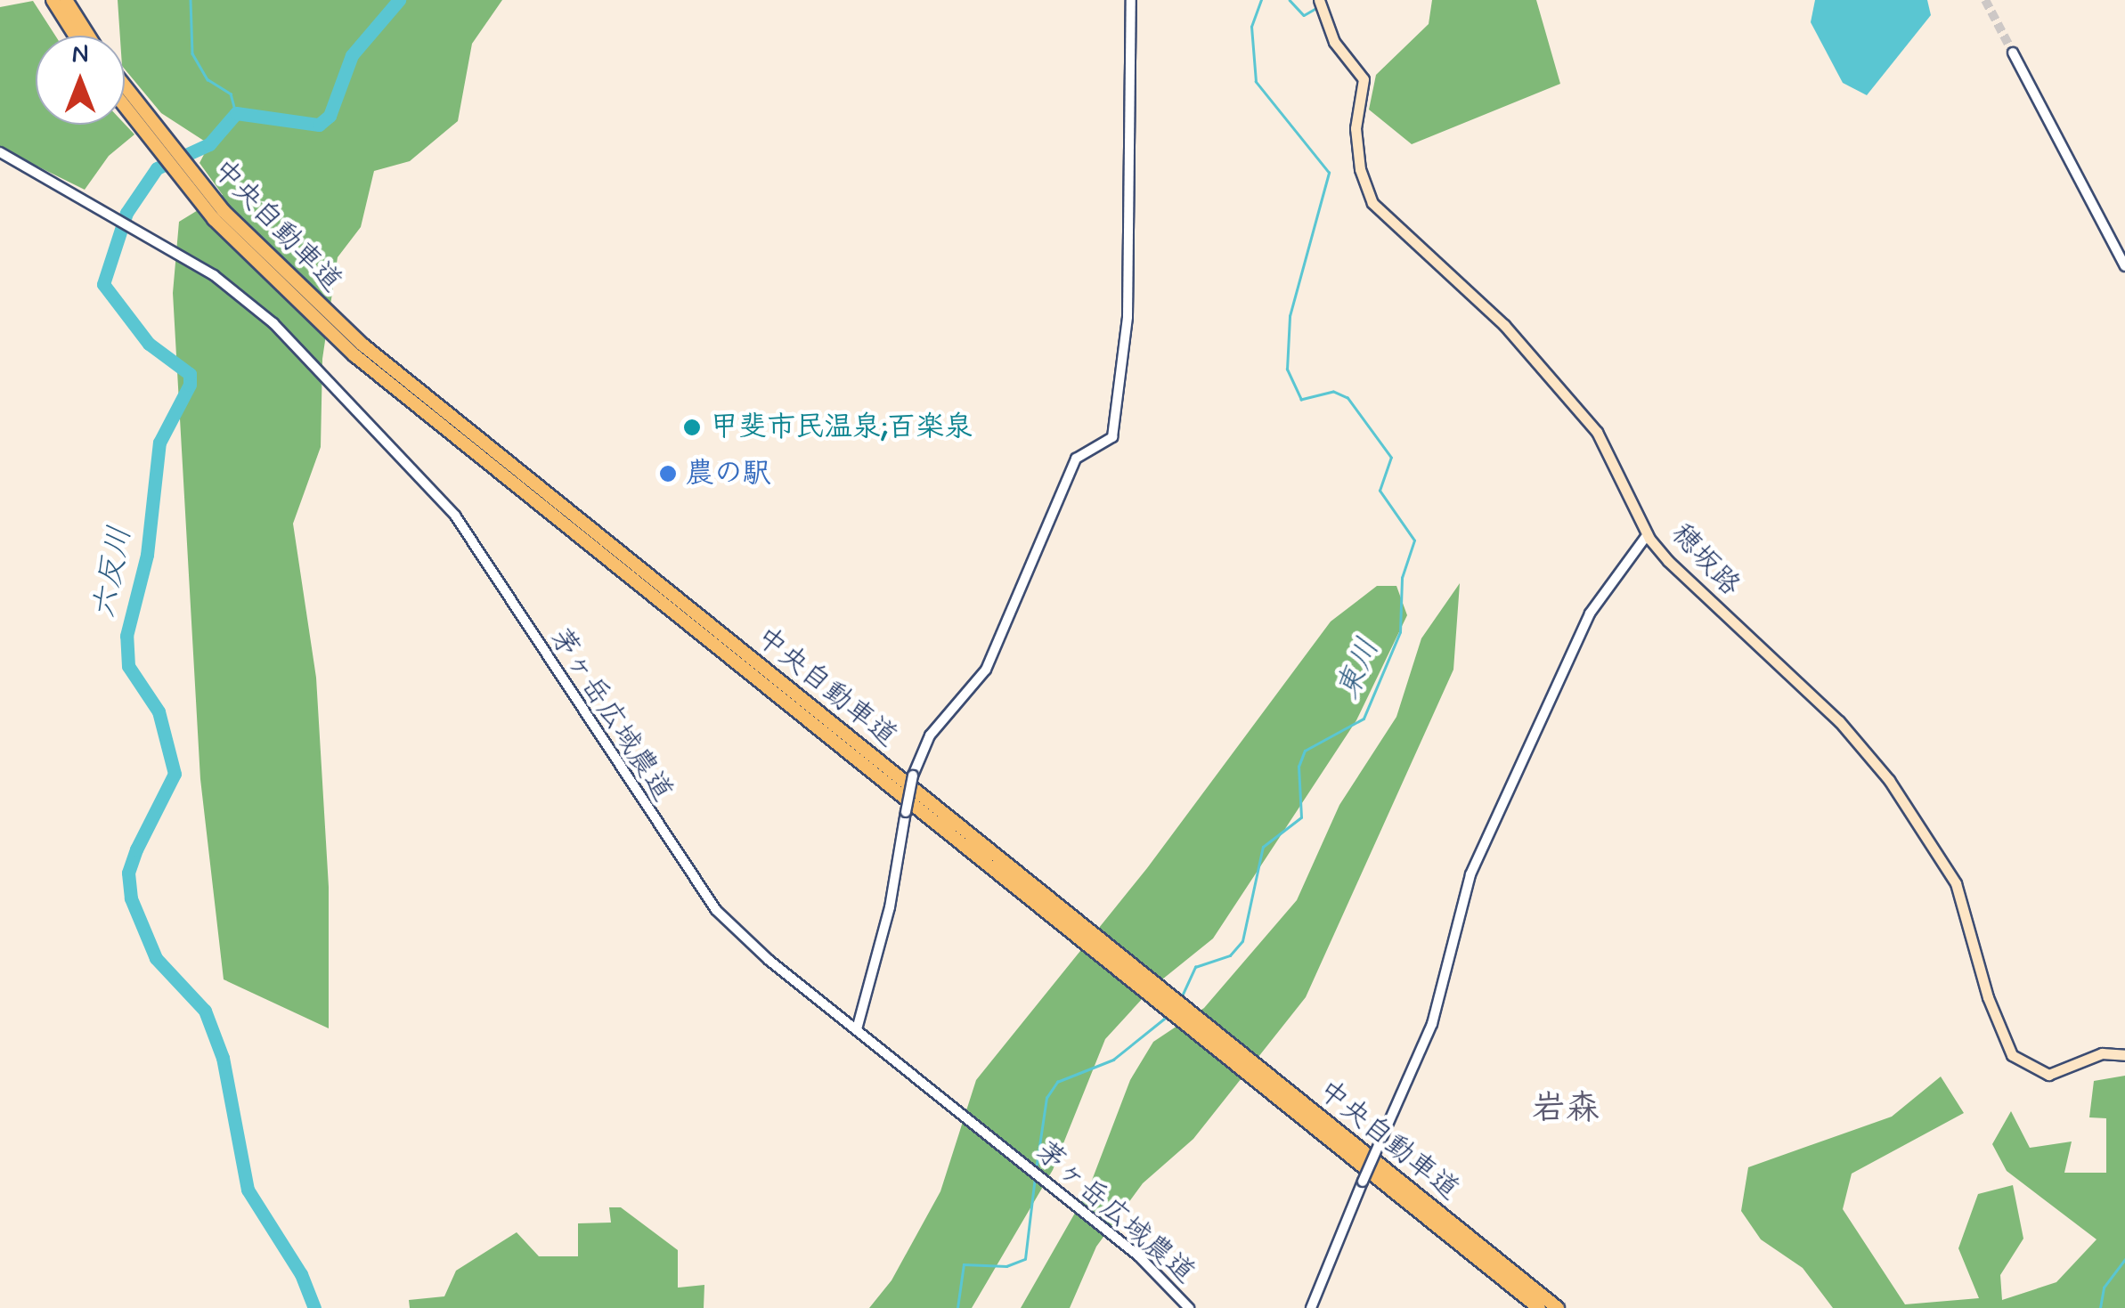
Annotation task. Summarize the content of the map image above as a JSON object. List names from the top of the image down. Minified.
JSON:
{"streets":{"highway":["中央自動車道"],"main road":["穂坂路"],"street":["茅ヶ岳広域農道"]},"districts":["岩森"],"water":["六反川","東川"],"places":["甲斐市民温泉;百楽泉","農の駅"],"north":"top"}
